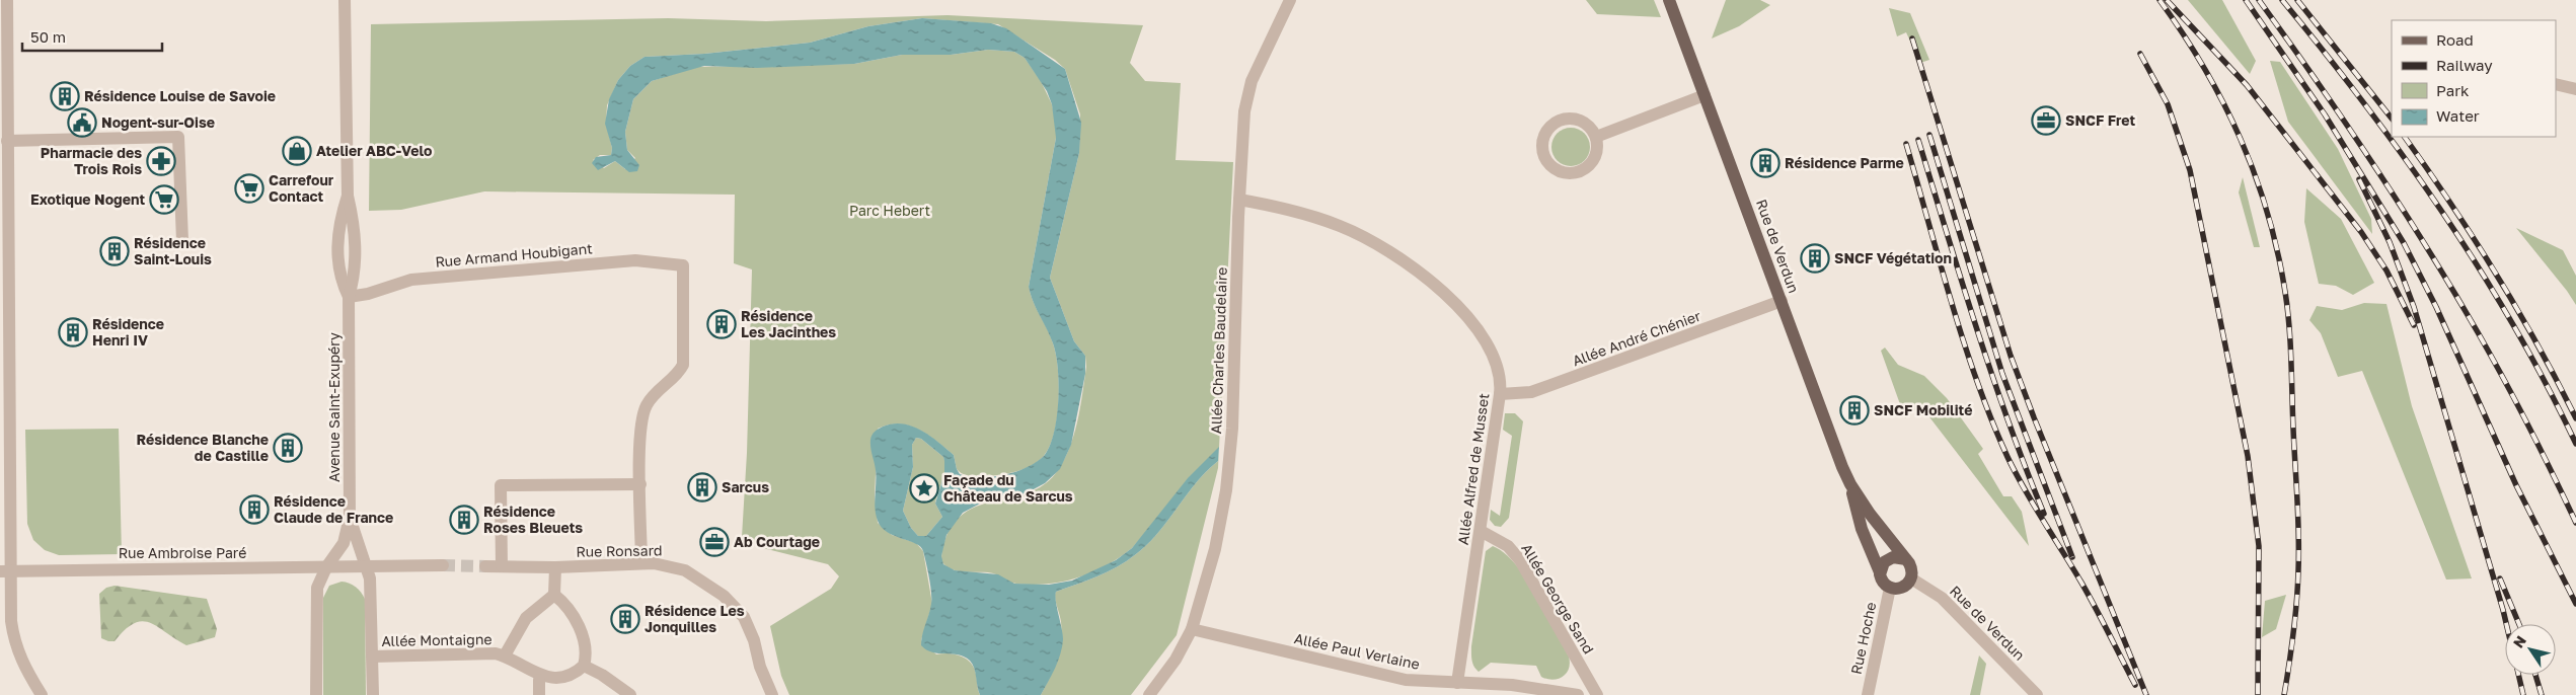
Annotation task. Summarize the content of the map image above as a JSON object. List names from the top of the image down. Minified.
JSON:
{"streets":{"main road":["Rue de Verdun"],"street":["Rue Armand Houbigant","Allée André Chénier","Allée Charles Baudelaire","Avenue Saint-Exupéry","Allée Alfred de Musset","Rue Ronsard","Rue Ambroise Paré","Allée George Sand","Rue Hoche","Allée Montaigne","Allée Paul Verlaine"]},"crossings":[["Rue de Verdun","Allée André Chénier"],["Rue de Verdun","Rue Hoche"],["Rue Armand Houbigant","Avenue Saint-Exupéry"],["Allée André Chénier","Allée Alfred de Musset"],["Allée Charles Baudelaire","Allée Alfred de Musset"],["Allée Charles Baudelaire","Allée Paul Verlaine"],["Avenue Saint-Exupéry","Rue Ambroise Paré"],["Avenue Saint-Exupéry","Allée Montaigne"],["Allée Alfred de Musset","Allée George Sand"],["Allée Alfred de Musset","Allée Paul Verlaine"]],"parks":["Parc Hebert"],"places":{"building":["Résidence Louise de Savoie","Résidence Parme","Résidence Saint-Louis","SNCF Végétation","Résidence Les Jacinthes","Résidence Henri IV","SNCF Mobilité","Résidence Blanche de Castille","Sarcus","Résidence Claude de France","Résidence Roses Bleuets","Résidence Les Jonquilles"],"office":["SNCF Fret","Ab Courtage"],"public building":["Nogent-sur-Oise"],"shop":["Atelier ABC-Velo"],"pharmacy":["Pharmacie des Trois Rois"],"supermarket":["Carrefour Contact","Exotique Nogent"],"place":["Façade du Château de Sarcus"]},"legend":["Road","Railway","Park","Water"],"scale_bar":"50 m","north":"top left"}
